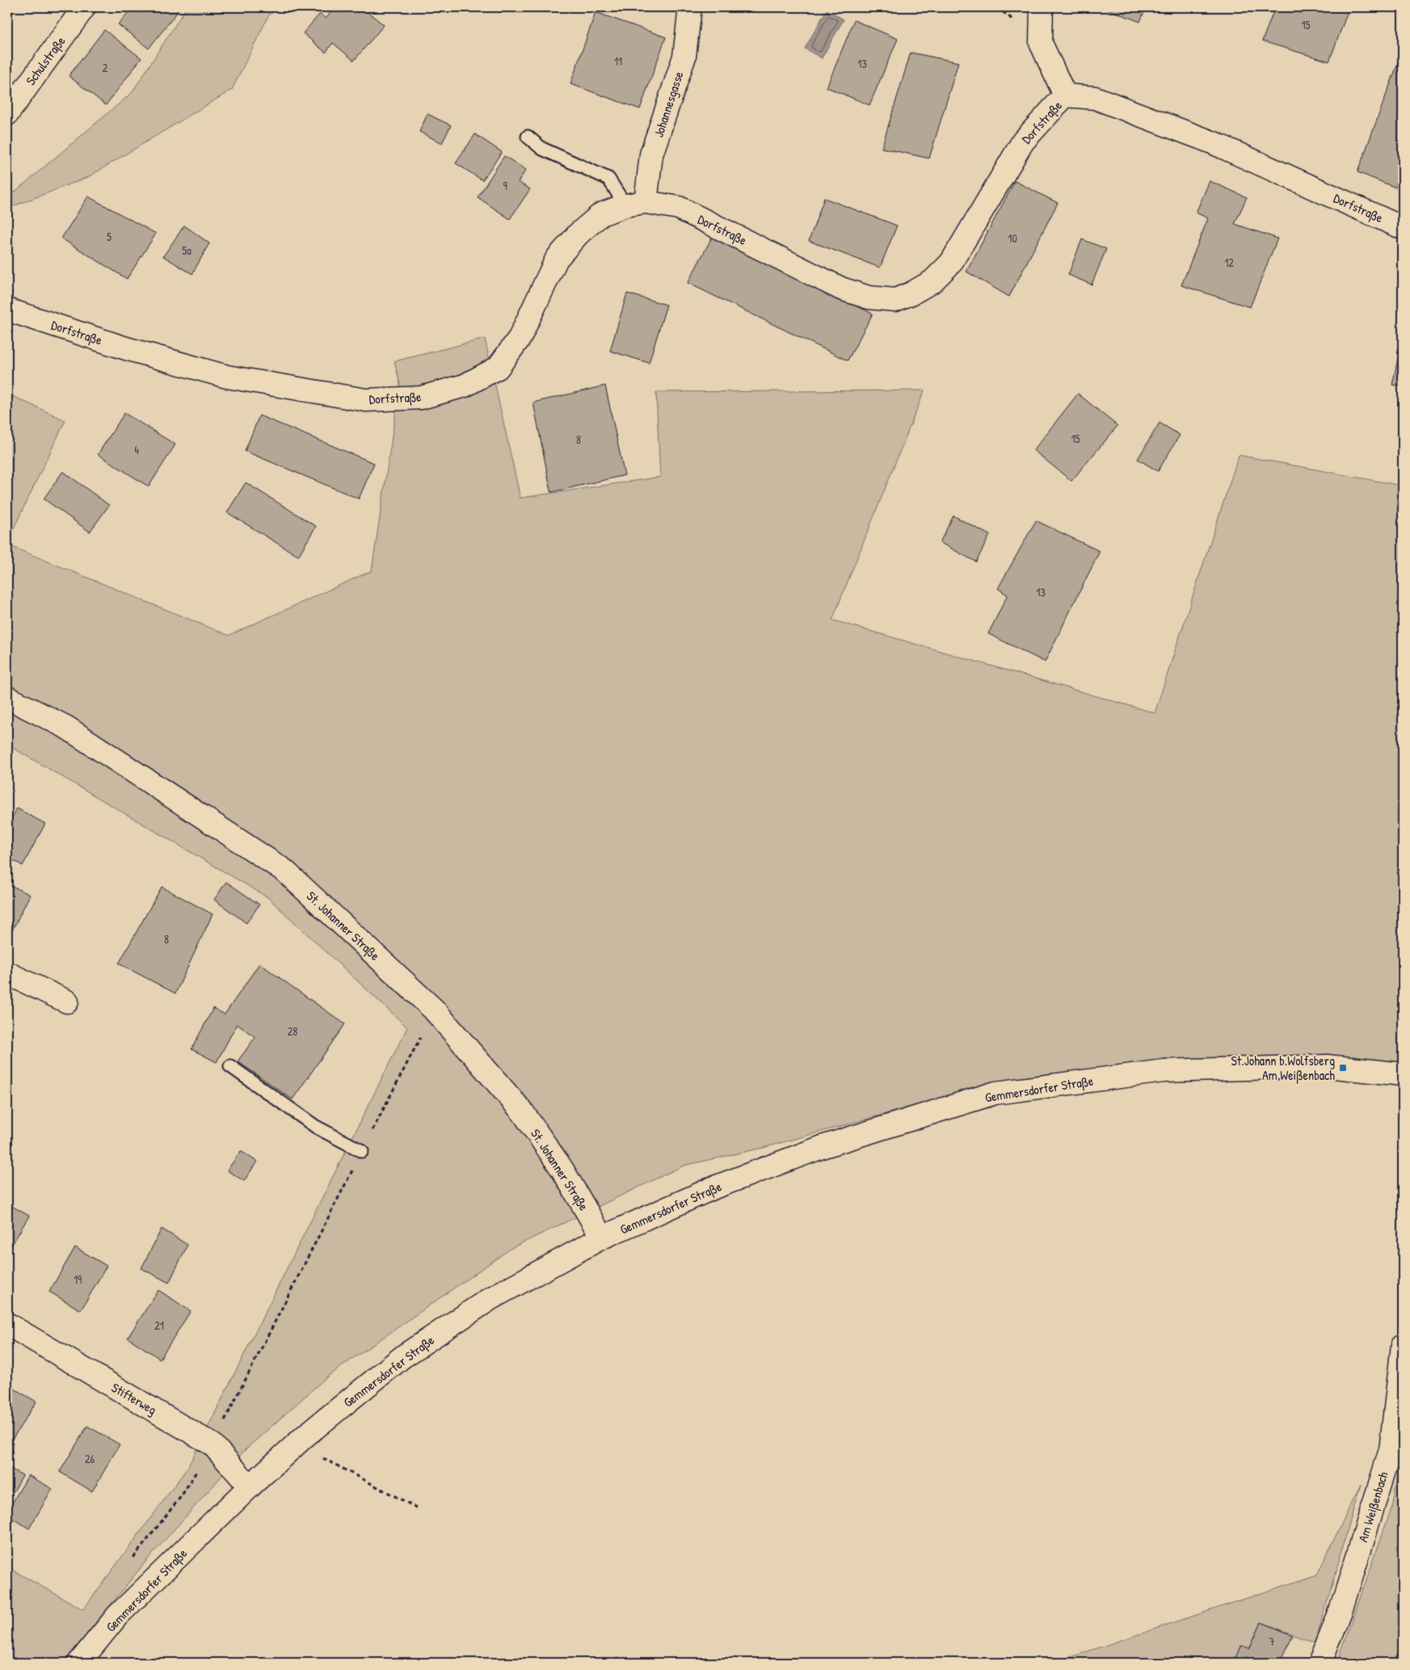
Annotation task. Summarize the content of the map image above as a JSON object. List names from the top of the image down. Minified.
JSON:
{"streets":{"street":["Schulstraße","Johannesgasse","Dorfstraße","St. Johanner Straße","Gemmersdorfer Straße","Stifterweg","Am Weißenbach"]},"crossings":[["Johannesgasse","Dorfstraße"],["St. Johanner Straße","Gemmersdorfer Straße"],["Gemmersdorfer Straße","Stifterweg"]],"places":{"transit":["St.Johann b.Wolfsberg Am Weißenbach"]},"house_numbers":["15","11","13","2","9","5","10","5a","12","15","8","4","13","8","28","19","21","26","7"]}
